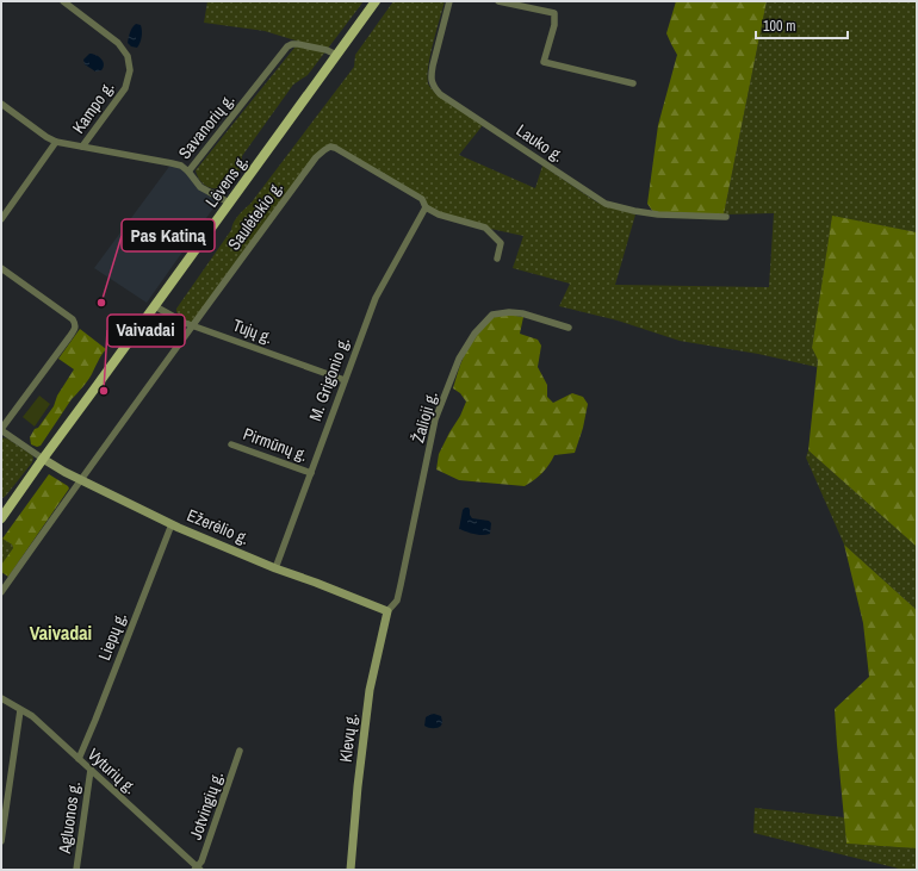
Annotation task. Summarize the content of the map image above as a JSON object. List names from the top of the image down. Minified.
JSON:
{"streets":{"main road":["Lėvens g.","Ežerėlio g.","Klevų g."],"street":["Kampo g.","Savanorių g.","Lauko g.","Saulėtekio g.","Tujų g.","M. Grigonio g.","Žalioji g.","Pirmūnų g.","Liepų g.","Vyturių g.","Jotvingių g.","Agluonos g."]},"crossings":[["Kampo g.","Savanorių g."],["Savanorių g.","Lėvens g."],["Lėvens g.","Tujų g."],["Lėvens g.","Ežerėlio g."],["Saulėtekio g.","Tujų g."],["Saulėtekio g.","M. Grigonio g."],["Saulėtekio g.","Ežerėlio g."],["Tujų g.","M. Grigonio g."],["M. Grigonio g.","Pirmūnų g."],["M. Grigonio g.","Ežerėlio g."],["Žalioji g.","Ežerėlio g."],["Žalioji g.","Klevų g."],["Ežerėlio g.","Liepų g."],["Ežerėlio g.","Klevų g."],["Liepų g.","Vyturių g."],["Vyturių g.","Jotvingių g."],["Vyturių g.","Agluonos g."]],"districts":["Vaivadai"],"places":["Pas Katiną","Vaivadai"],"scale_bar":"100 m"}
